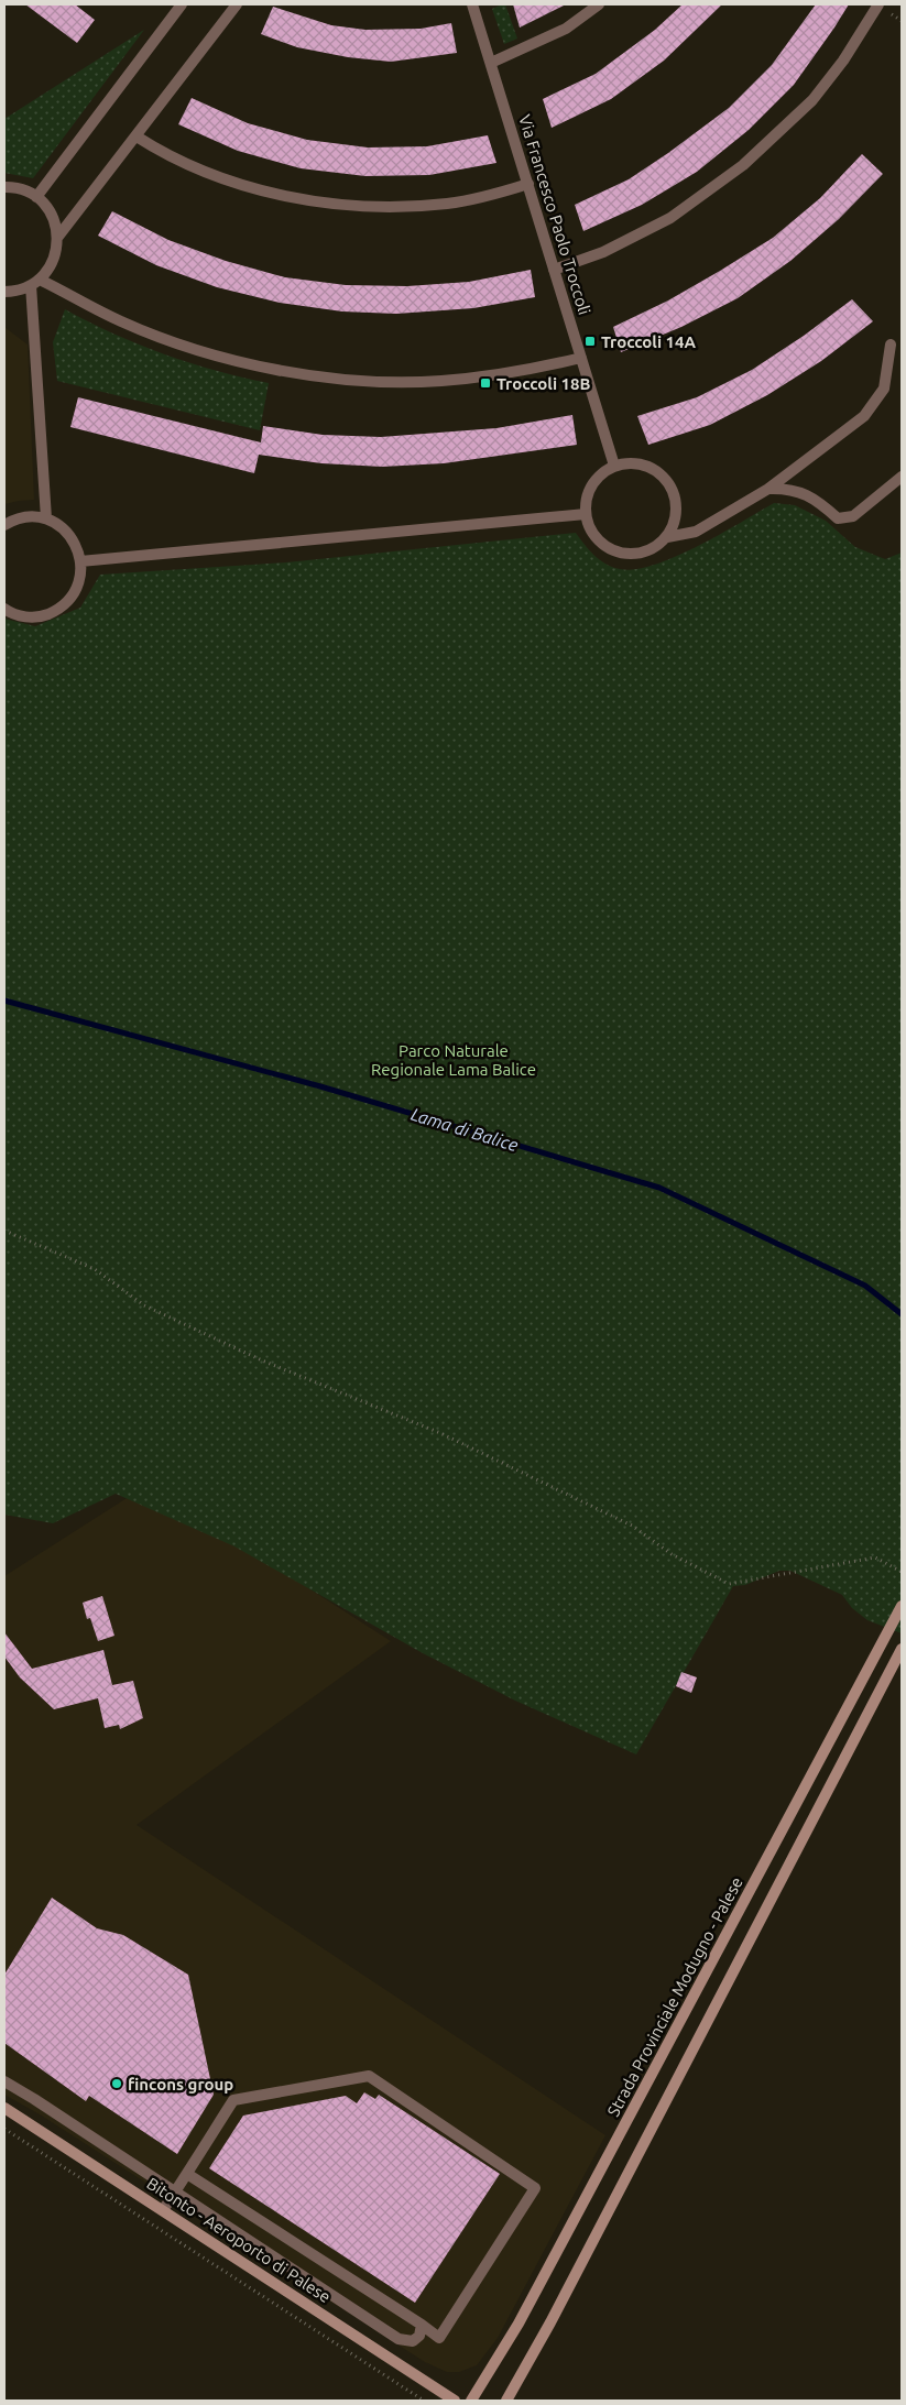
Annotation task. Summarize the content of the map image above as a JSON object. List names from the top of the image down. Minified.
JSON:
{"streets":{"main road":["Strada Provinciale Modugno - Palese","Bitonto - Aeroporto di Palese"],"street":["Via Francesco Paolo Troccoli"]},"water":["Lama di Balice"],"parks":["Parco Naturale Regionale Lama Balice"],"places":{"transit":["Troccoli 14A","Troccoli 18B"],"other":["fincons group"]}}
